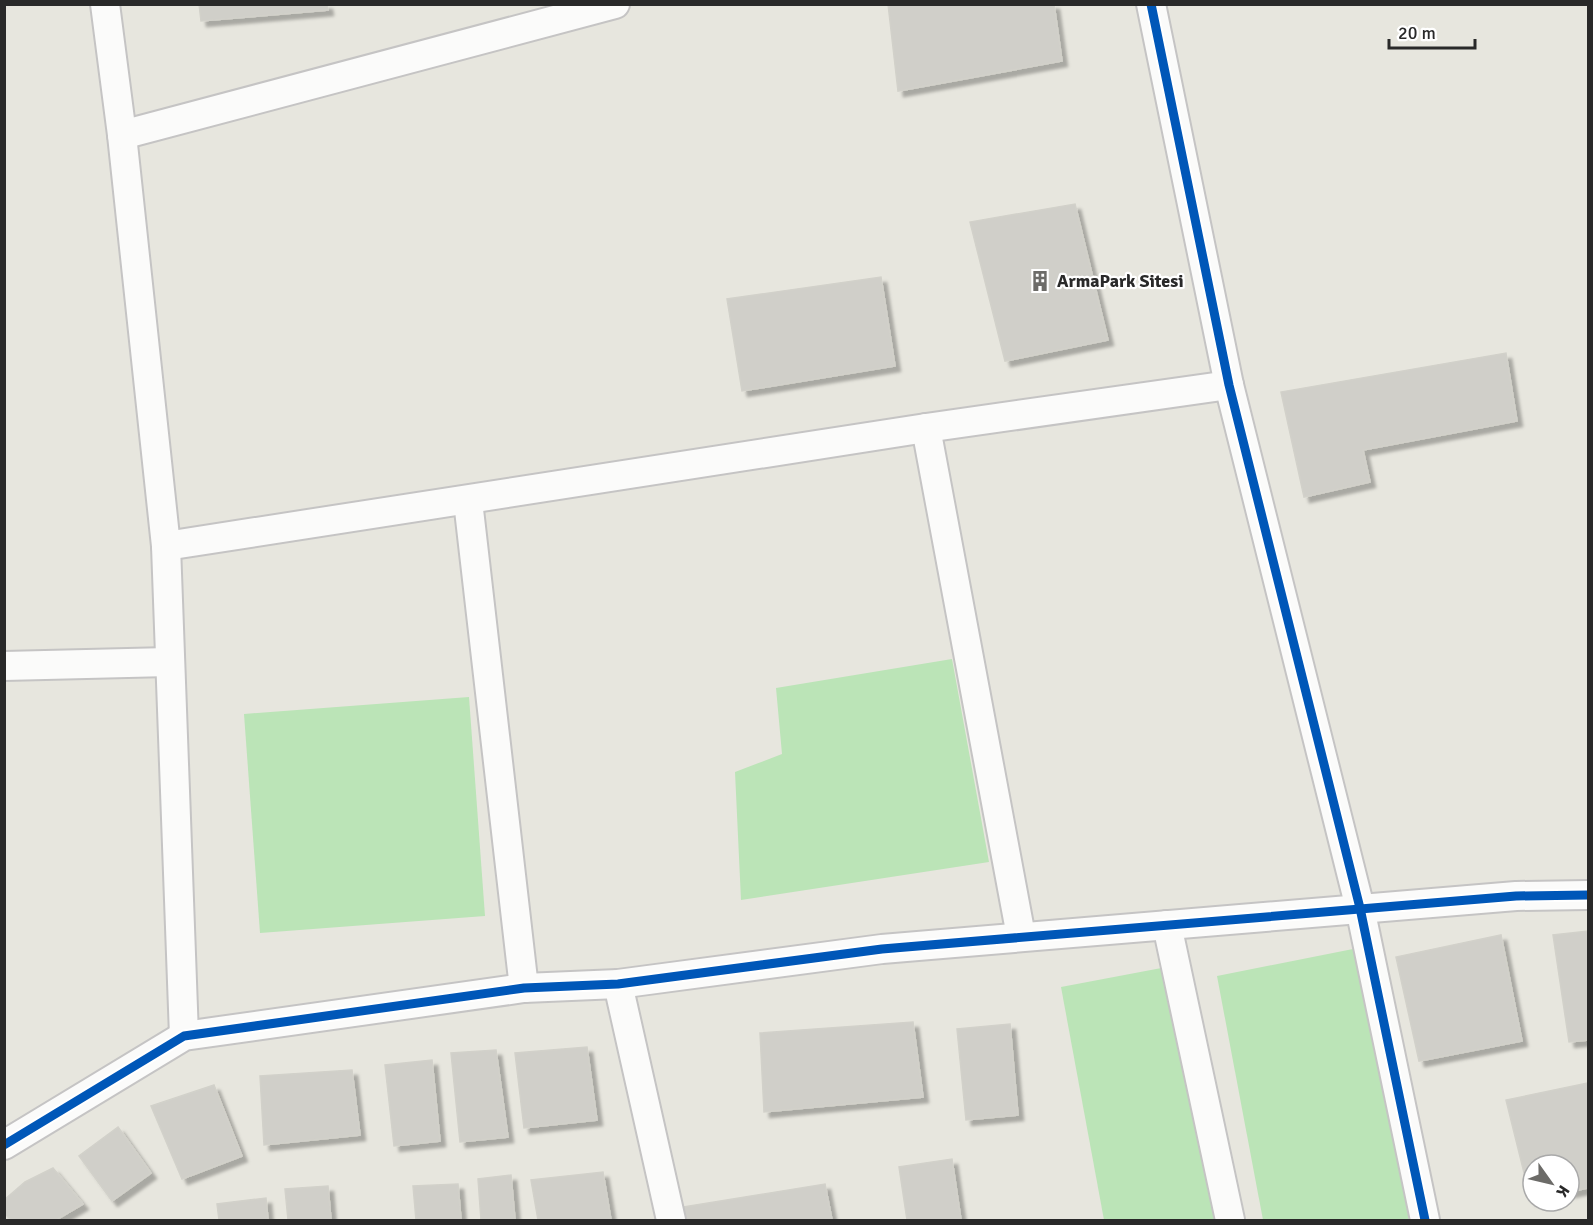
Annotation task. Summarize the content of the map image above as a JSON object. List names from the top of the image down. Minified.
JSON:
{"places":{"building":["ArmaPark Sitesi"]},"scale_bar":"20 m","north":"bottom right"}
